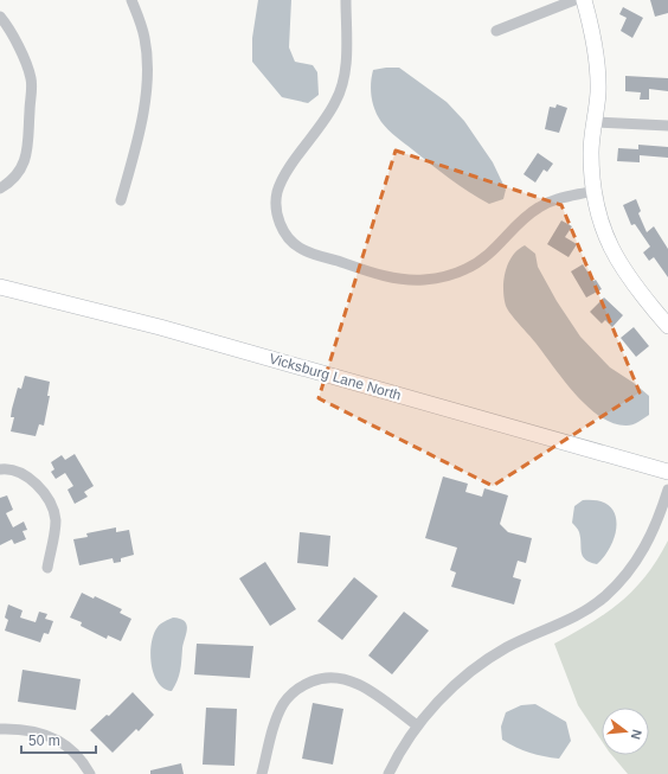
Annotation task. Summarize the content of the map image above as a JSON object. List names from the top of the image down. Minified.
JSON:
{"streets":{"main road":["Vicksburg Lane North"]},"scale_bar":"50 m","north":"right"}
